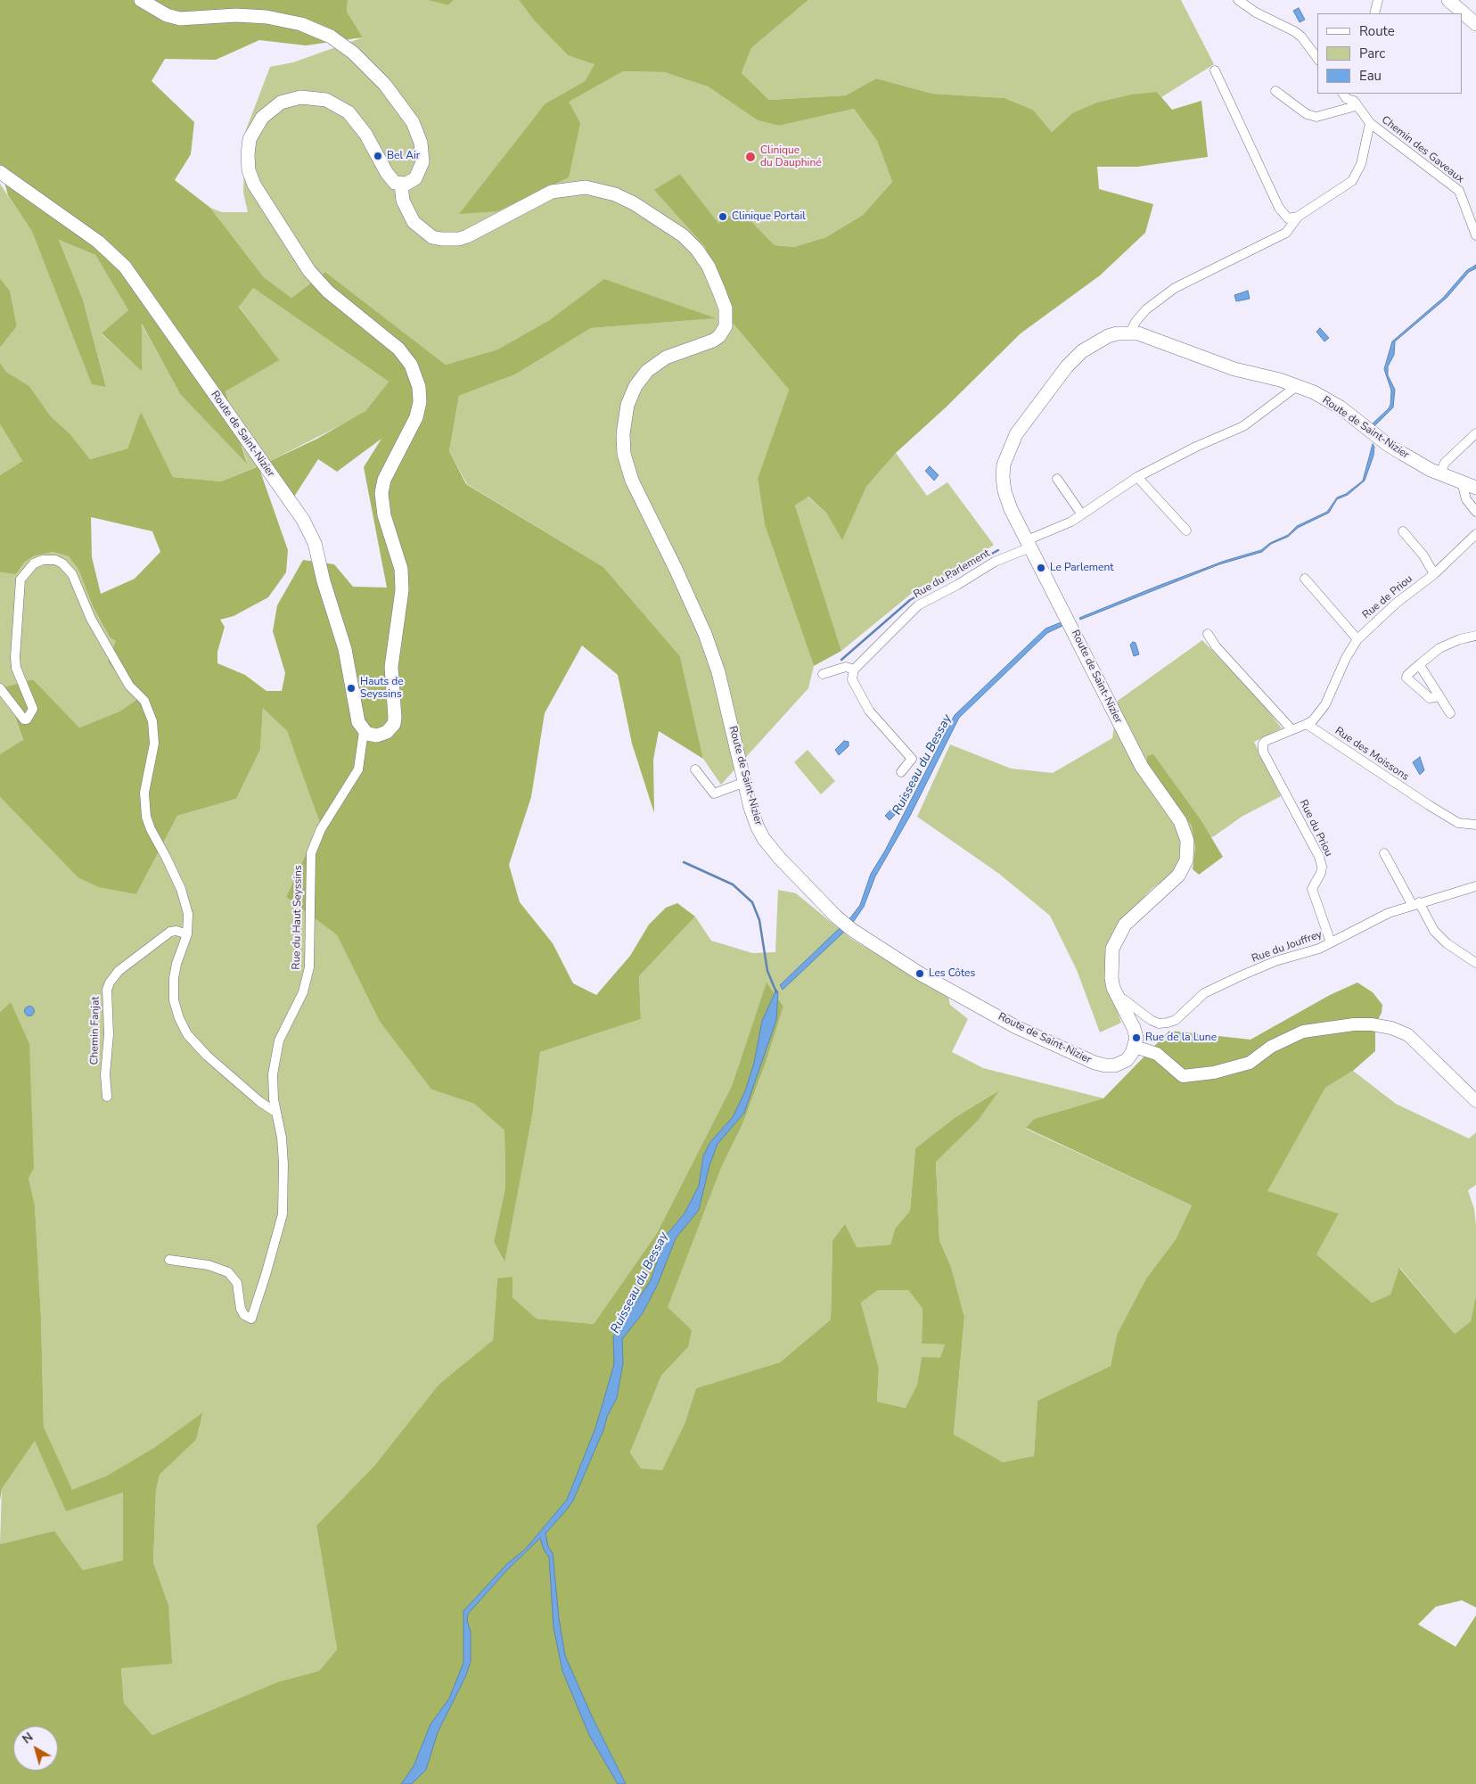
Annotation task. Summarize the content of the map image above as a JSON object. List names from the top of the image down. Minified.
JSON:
{"streets":{"main road":["Route de Saint-Nizier"],"street":["Chemin des Gaveaux","Rue du Parlement","Rue de Priou","Rue des Moissons","Rue du Priou","Rue du Haut Seyssins","Rue du Jouffrey","Chemin Fanjat"]},"crossings":[["Route de Saint-Nizier","Rue du Parlement"],["Route de Saint-Nizier","Rue du Haut Seyssins"],["Route de Saint-Nizier","Rue du Jouffrey"],["Rue de Priou","Rue des Moissons"],["Rue du Priou","Rue du Jouffrey"]],"water":["Ruisseau du Bessay"],"places":["Bel Air","Clinique du Dauphiné","Clinique Portail","Le Parlement","Hauts de Seyssins","Les Côtes","Rue de la Lune"],"legend":["Route","Parc","Eau"],"north":"top left"}
